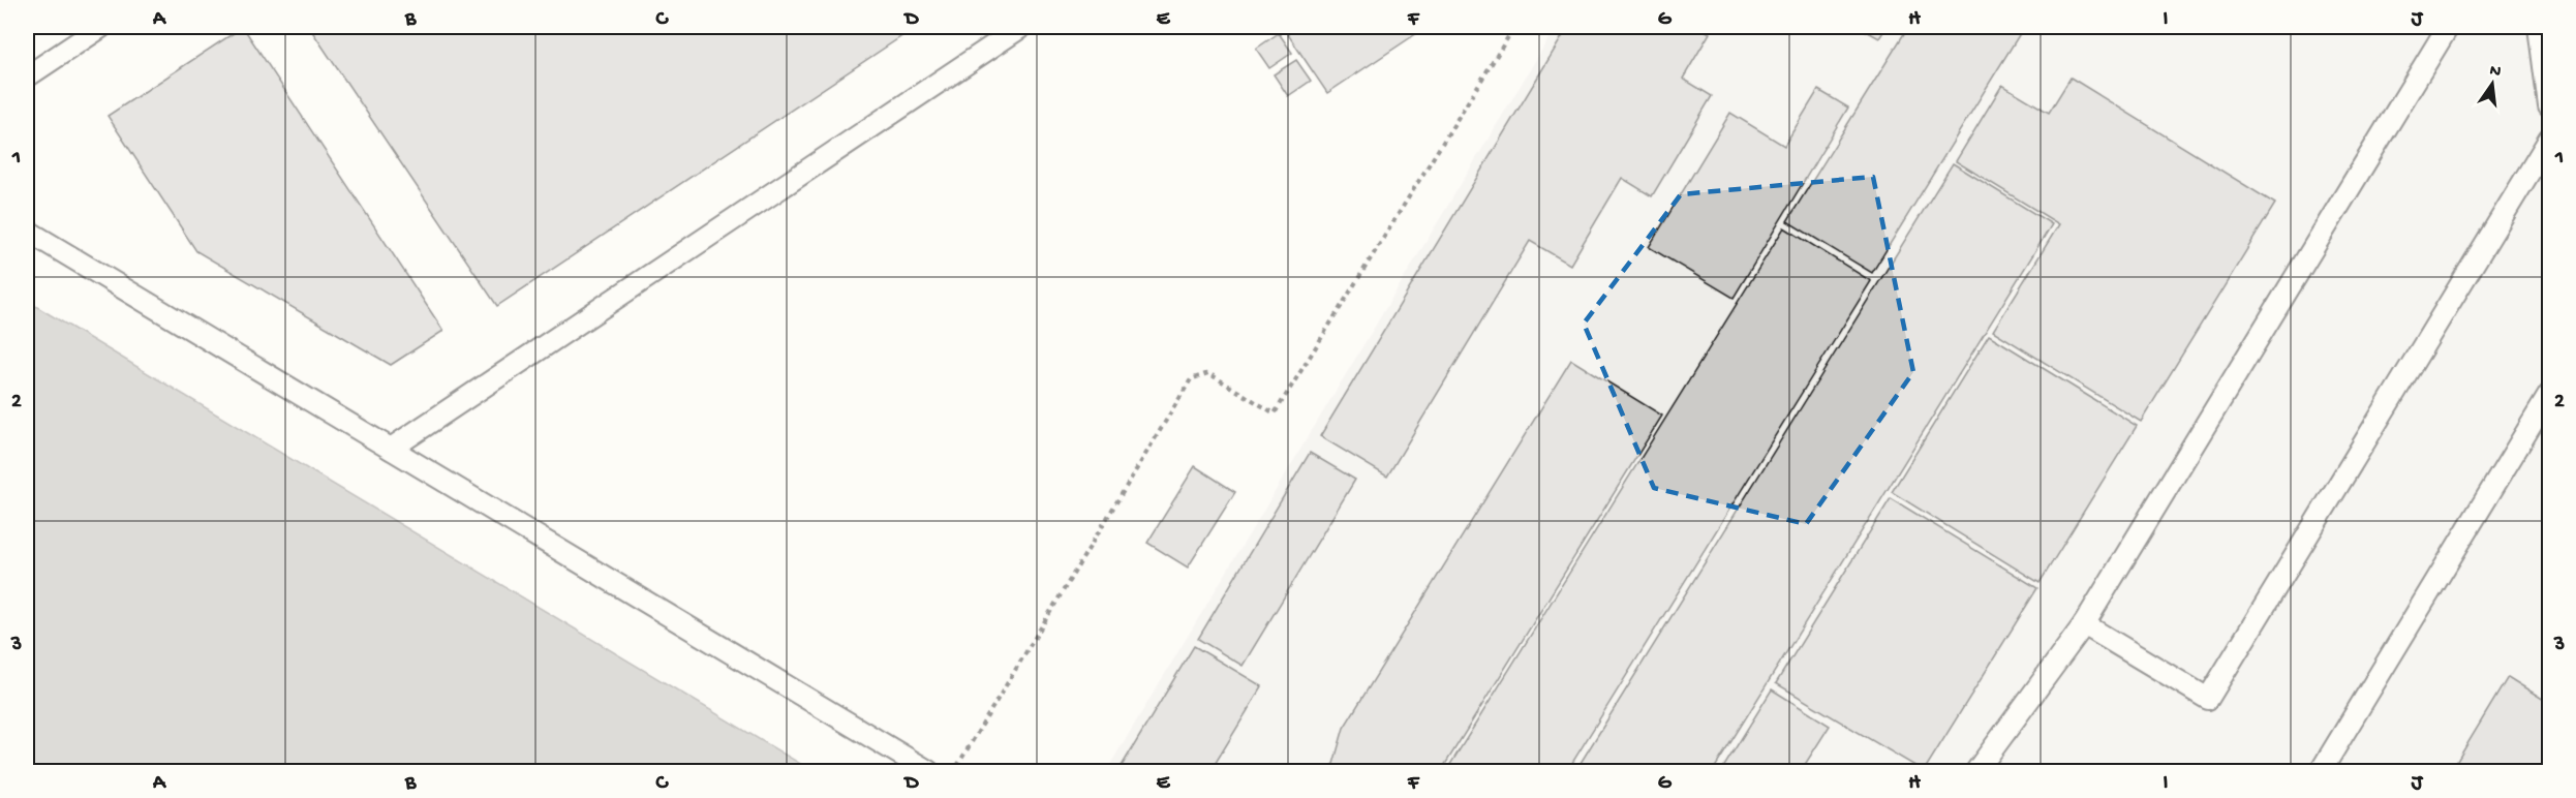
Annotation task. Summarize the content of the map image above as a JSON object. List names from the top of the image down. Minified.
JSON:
{"north":"top","grid":{"columns":["A","B","C","D","E","F","G","H","I","J"],"rows":["1","2","3"]}}
